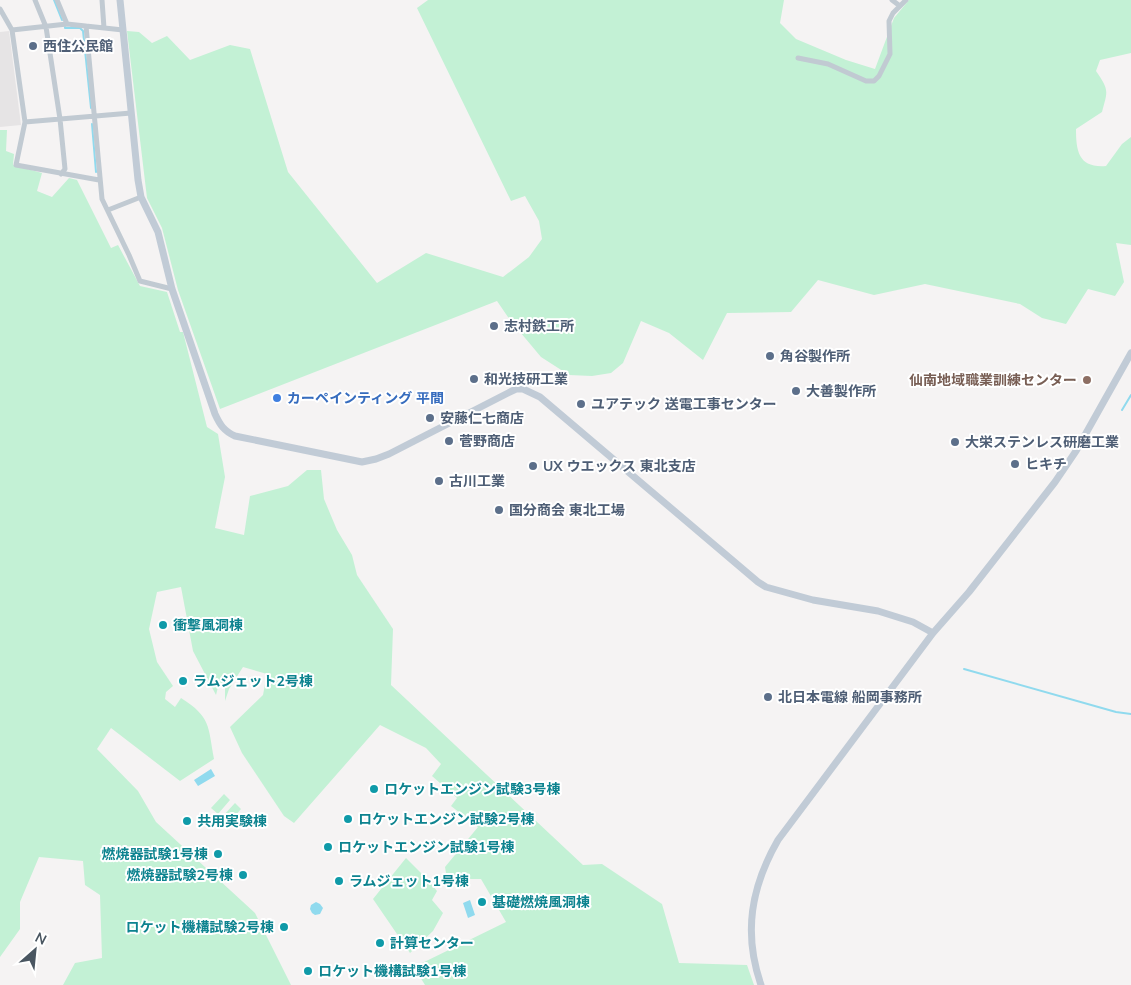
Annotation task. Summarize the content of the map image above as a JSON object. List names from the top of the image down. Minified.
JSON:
{"places":["西住公民館","志村鉄工所","角谷製作所","和光技研工業","仙南地域職業訓練センター","大善製作所","カーペインティング 平間","ユアテック 送電工事センター","安藤仁七商店","菅野商店","大栄ステンレス研磨工業","ヒキチ","UX ウエックス 東北支店","古川工業","国分商会 東北工場","衝撃風洞棟","ラムジェット2号棟","北日本電線 船岡事務所","ロケットエンジン試験3号棟","ロケットエンジン試験2号棟","共用実験棟","ロケットエンジン試験1号棟","燃焼器試験1号棟","燃焼器試験2号棟","ラムジェット1号棟","基礎燃焼風洞棟","ロケット機構試験2号棟","計算センター","ロケット機構試験1号棟"],"north":"top right"}
